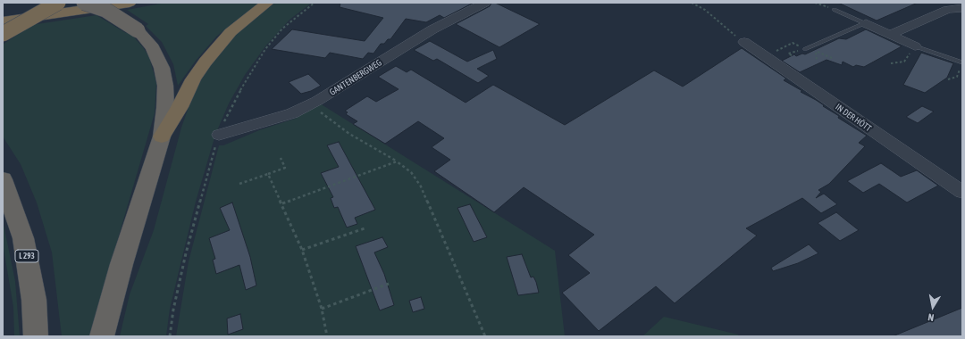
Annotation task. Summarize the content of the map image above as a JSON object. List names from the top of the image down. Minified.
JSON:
{"streets":{"highway":["L 293"],"street":["GANTENBERGWEG","IN DER HÖTT"]},"north":"bottom"}
